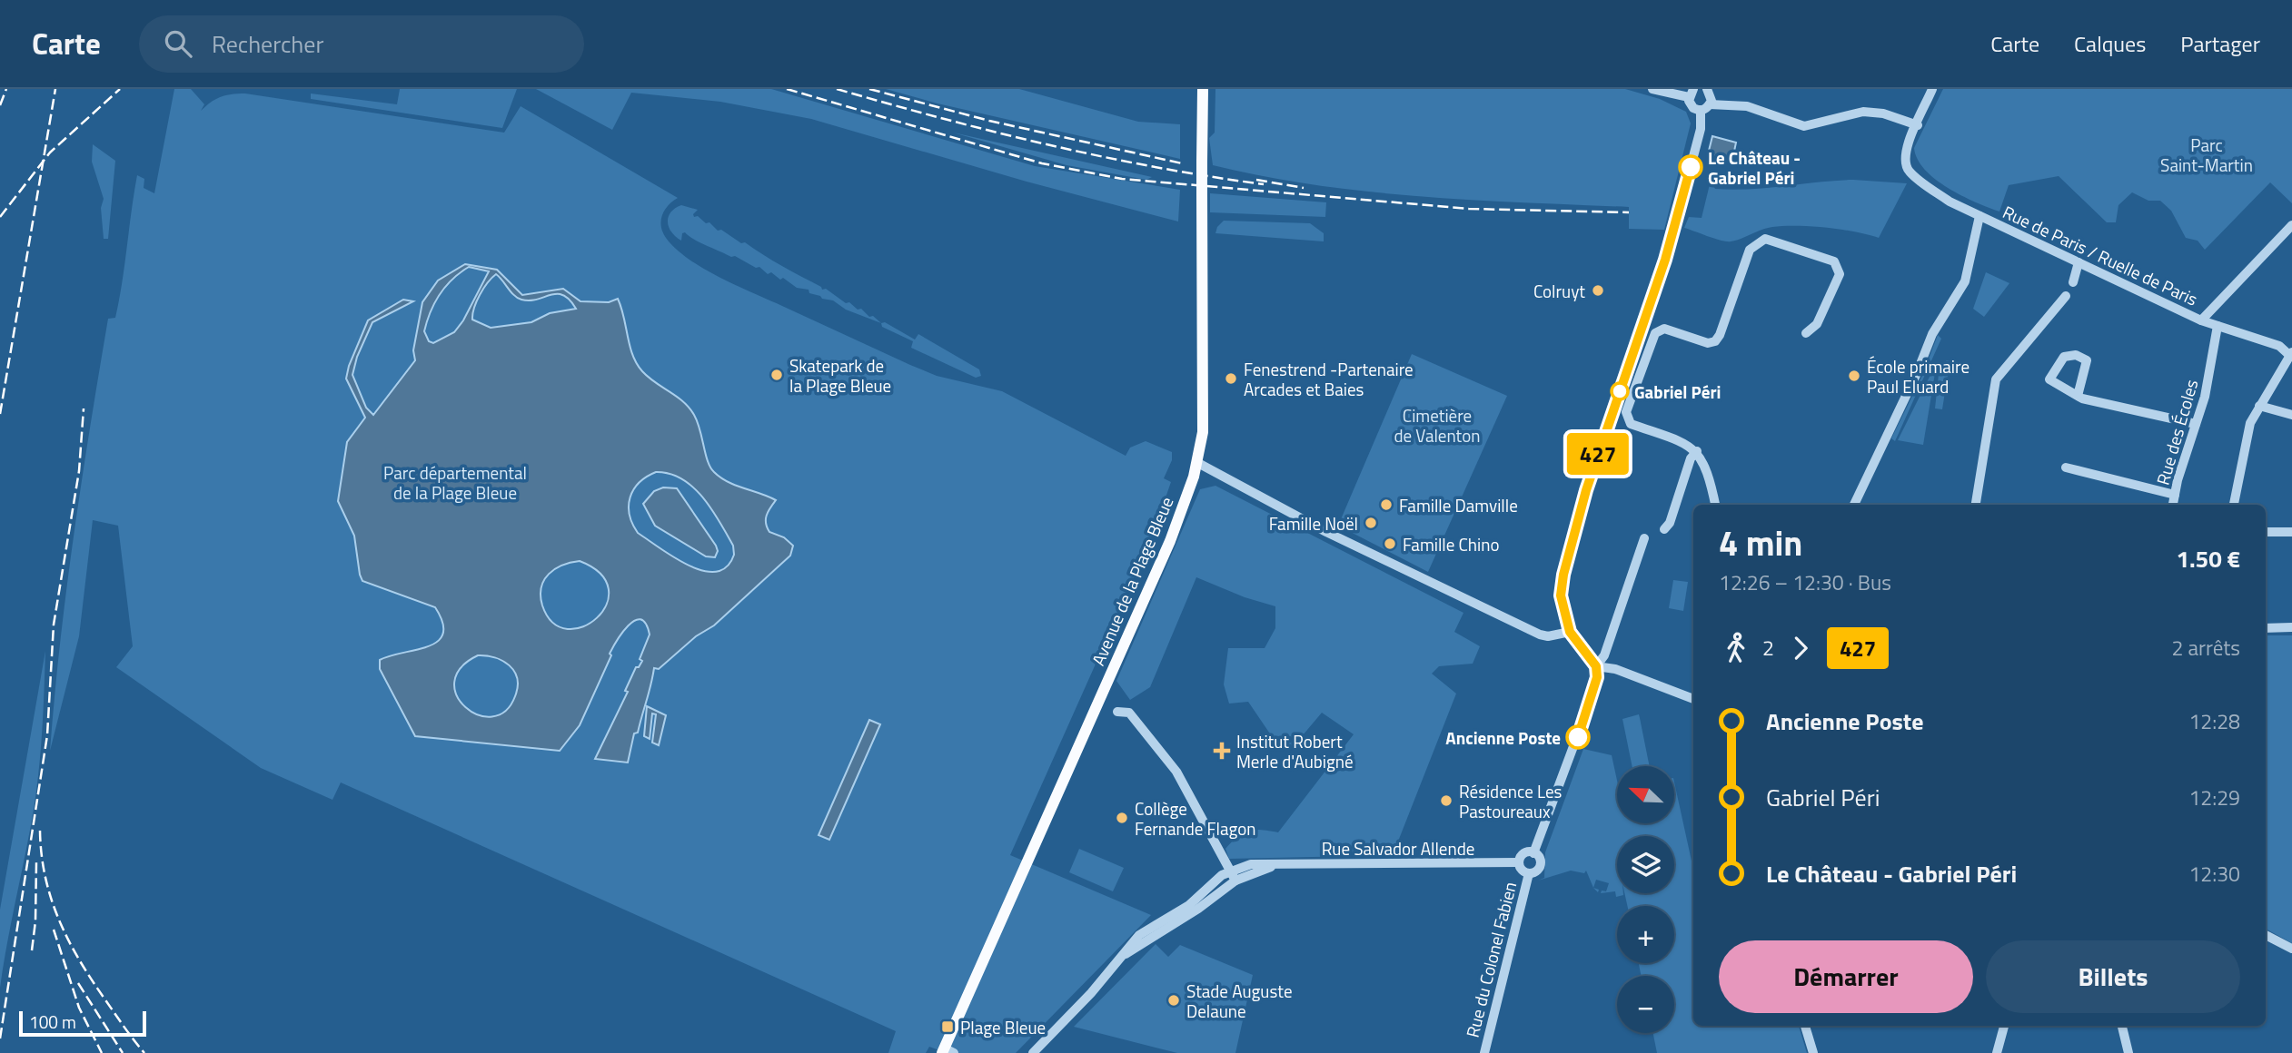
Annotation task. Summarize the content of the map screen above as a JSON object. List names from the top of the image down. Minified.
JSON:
{"streets":{"main road":["Avenue de la Plage Bleue"],"street":["Rue de Paris / Ruelle de Paris","Rue des Écoles","Rue Salvador Allende","Rue du Colonel Fabien"]},"crossings":[["Rue de Paris / Ruelle de Paris","Rue des Écoles"],["Rue Salvador Allende","Rue du Colonel Fabien"]],"parks":["Parc Saint-Martin","Cimetière de Valenton","Parc départemental de la Plage Bleue"],"places":{"other":["Le Château - Gabriel Péri","Colruyt","Skatepark de la Plage Bleue","École primaire Paul Eluard","Fenestrend -Partenaire Arcades et Baies","Gabriel Péri","Famille Damville","Famille Noël","Famille Chino","Ancienne Poste","Résidence Les Pastoureaux","Collège Fernande Flagon","Stade Auguste Delaune"],"health":["Institut Robert Merle d'Aubigné"],"transit":["Plage Bleue"]},"lines":["bus line 427"],"scale_bar":"100 m","north":"top left","page":{"header":"Carte","search":"Rechercher","nav":["Carte","Calques","Partager"],"on_map":"427","heading":["4 min","12:26 – 12:30 · Bus","1.50 €"],"legs":["2","427","2 arrêts"],"list":[{"name":"Ancienne Poste","value":"12:28"},{"name":"Gabriel Péri","value":"12:29"},{"name":"Le Château - Gabriel Péri","value":"12:30"}],"map_buttons":["+","−"],"buttons":["Démarrer","Billets"],"scale":"100 m"}}
